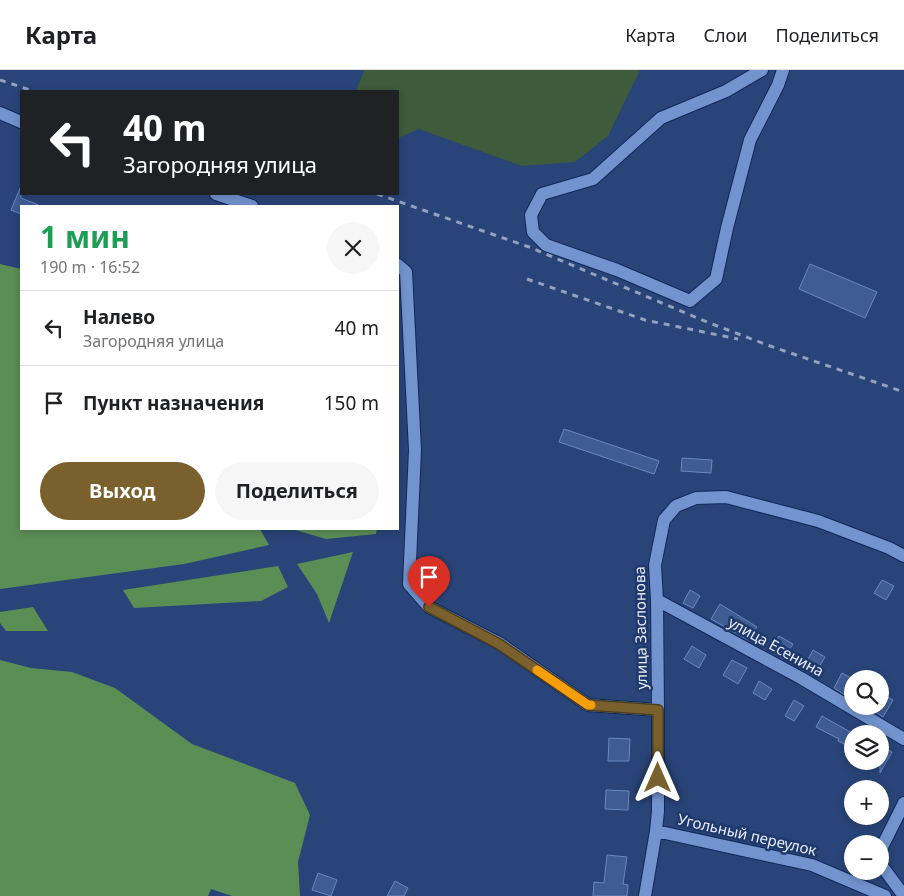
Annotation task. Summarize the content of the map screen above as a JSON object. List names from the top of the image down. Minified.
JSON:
{"streets":{"street":["улица Заслонова","улица Есенина","Угольный переулок"]},"crossings":[["улица Заслонова","улица Есенина"],["улица Заслонова","Угольный переулок"]],"page":{"header":"Карта","nav":["Карта","Слои","Поделиться"],"turn":["40 m","Загородняя улица"],"heading":["1 мин","190 m · 16:52"],"list":[{"name":"Налево","note":"Загородняя улица","value":"40 m"},{"name":"Пункт назначения","value":"150 m"}],"buttons":["Выход","Поделиться"],"map_buttons":["+","−"]}}
